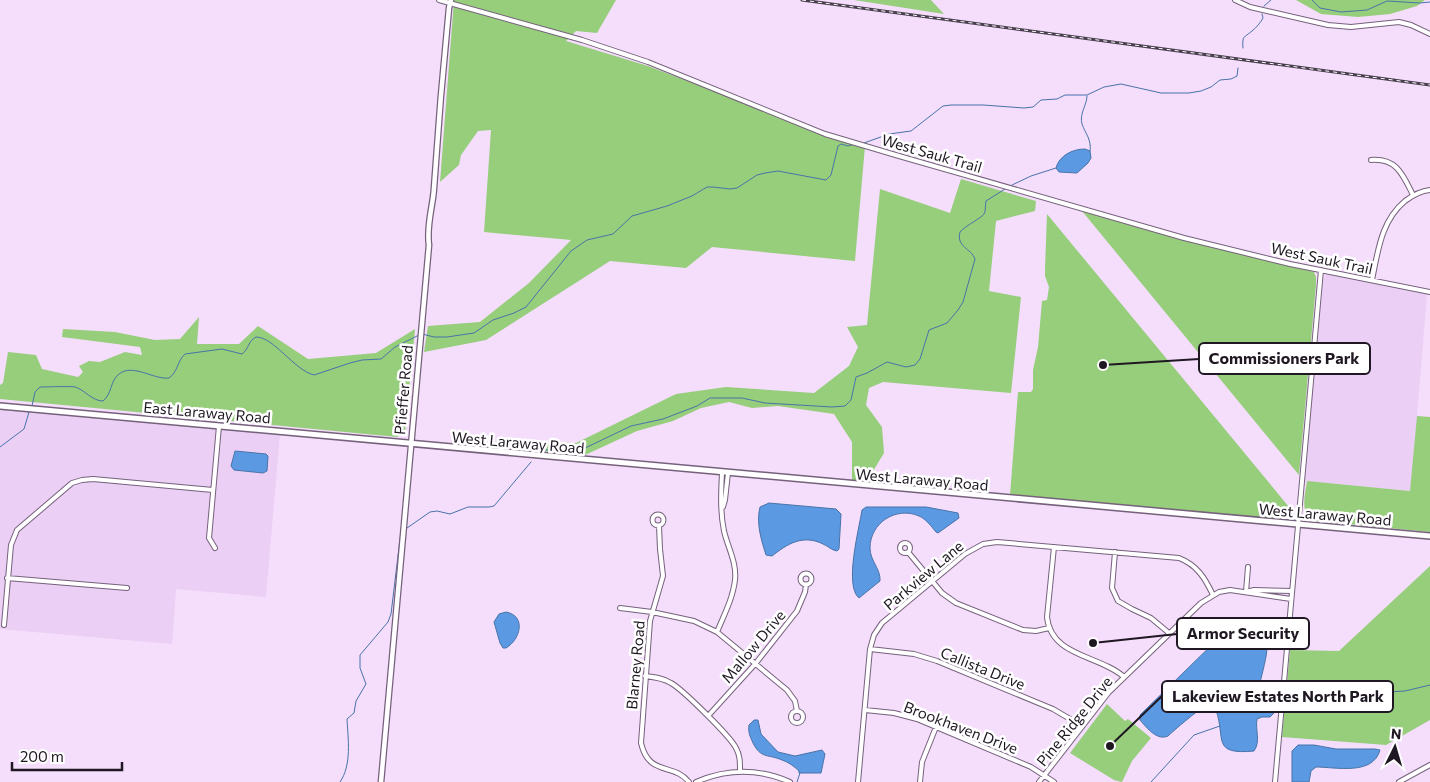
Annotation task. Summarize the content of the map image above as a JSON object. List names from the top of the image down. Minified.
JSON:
{"streets":{"main road":["East Laraway Road","West Laraway Road"],"street":["West Sauk Trail","Pfieffer Road","Parkview Lane","Mallow Drive","Blarney Road","Callista Drive","Pine Ridge Drive","Brookhaven Drive"]},"crossings":[["West Sauk Trail","Pfieffer Road"],["Pfieffer Road","East Laraway Road"],["Pfieffer Road","West Laraway Road"],["East Laraway Road","West Laraway Road"],["Parkview Lane","Callista Drive"],["Parkview Lane","Pine Ridge Drive"],["Parkview Lane","Brookhaven Drive"],["Callista Drive","Pine Ridge Drive"],["Pine Ridge Drive","Brookhaven Drive"]],"places":["Commissioners Park","Armor Security","Lakeview Estates North Park"],"scale_bar":"200 m","north":"top"}
